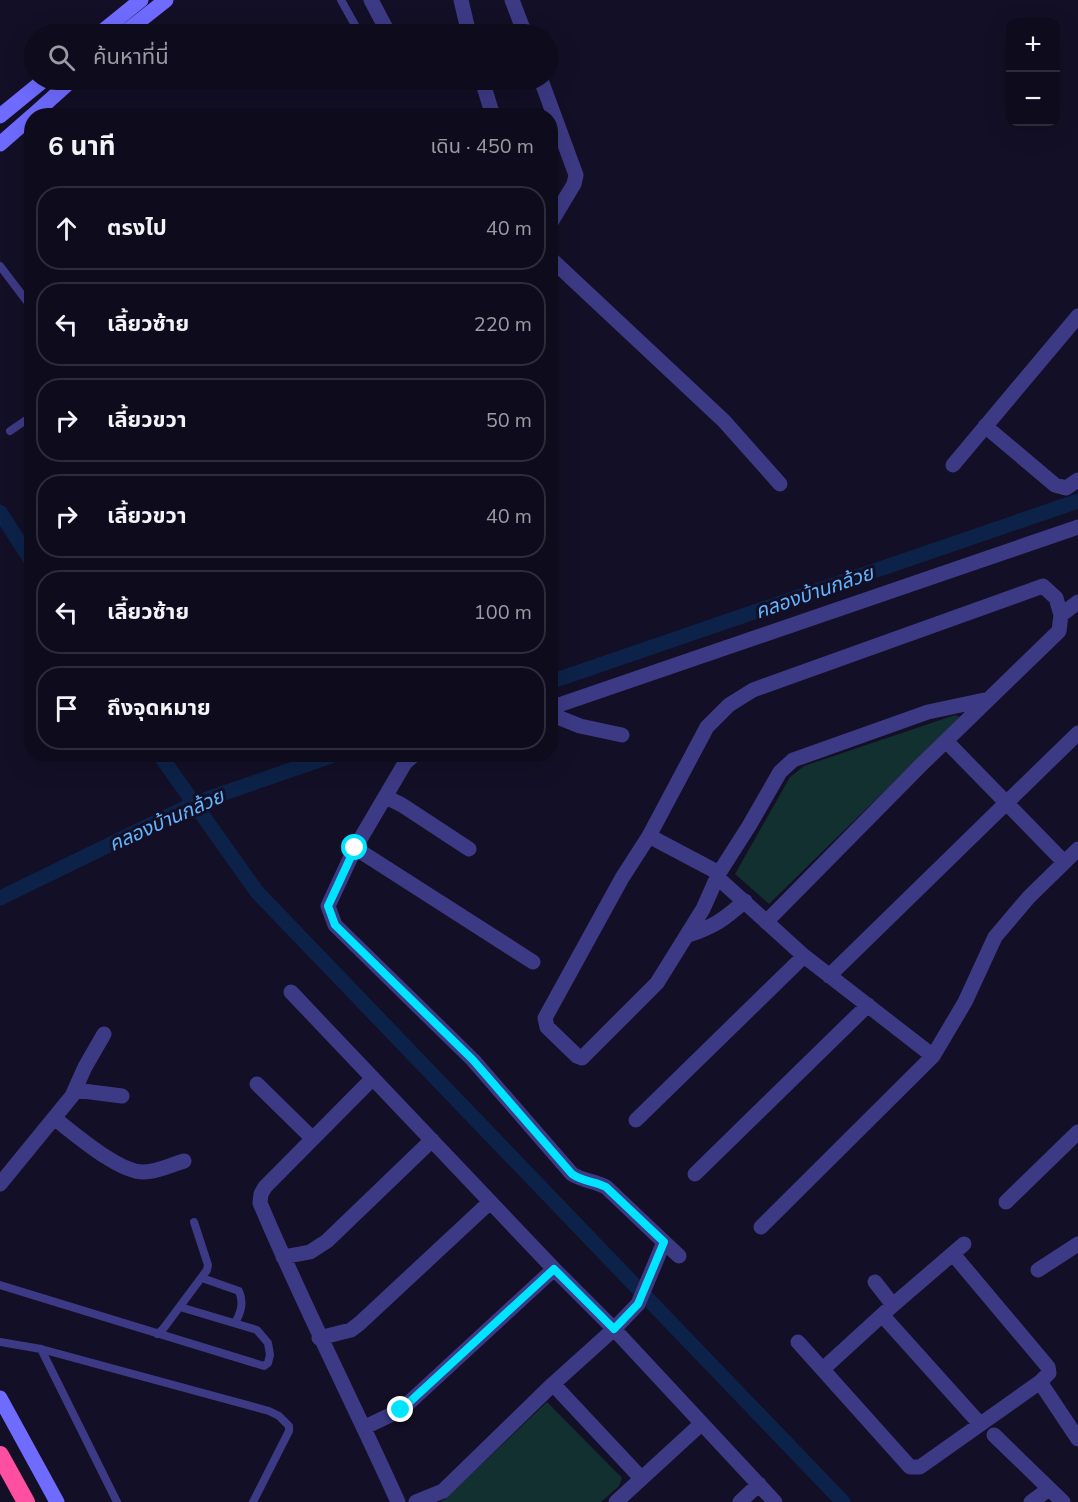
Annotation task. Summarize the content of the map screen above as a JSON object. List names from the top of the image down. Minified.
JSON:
{"water":["คลองบ้านกล้วย"],"page":{"map_buttons":["+","−"],"search":"ค้นหาที่นี่","heading":["6 นาที","เดิน · 450 m"],"list":[["ตรงไป","40 m"],["เลี้ยวซ้าย","220 m"],["เลี้ยวขวา","50 m"],["เลี้ยวขวา","40 m"],["เลี้ยวซ้าย","100 m"],"ถึงจุดหมาย"]}}
